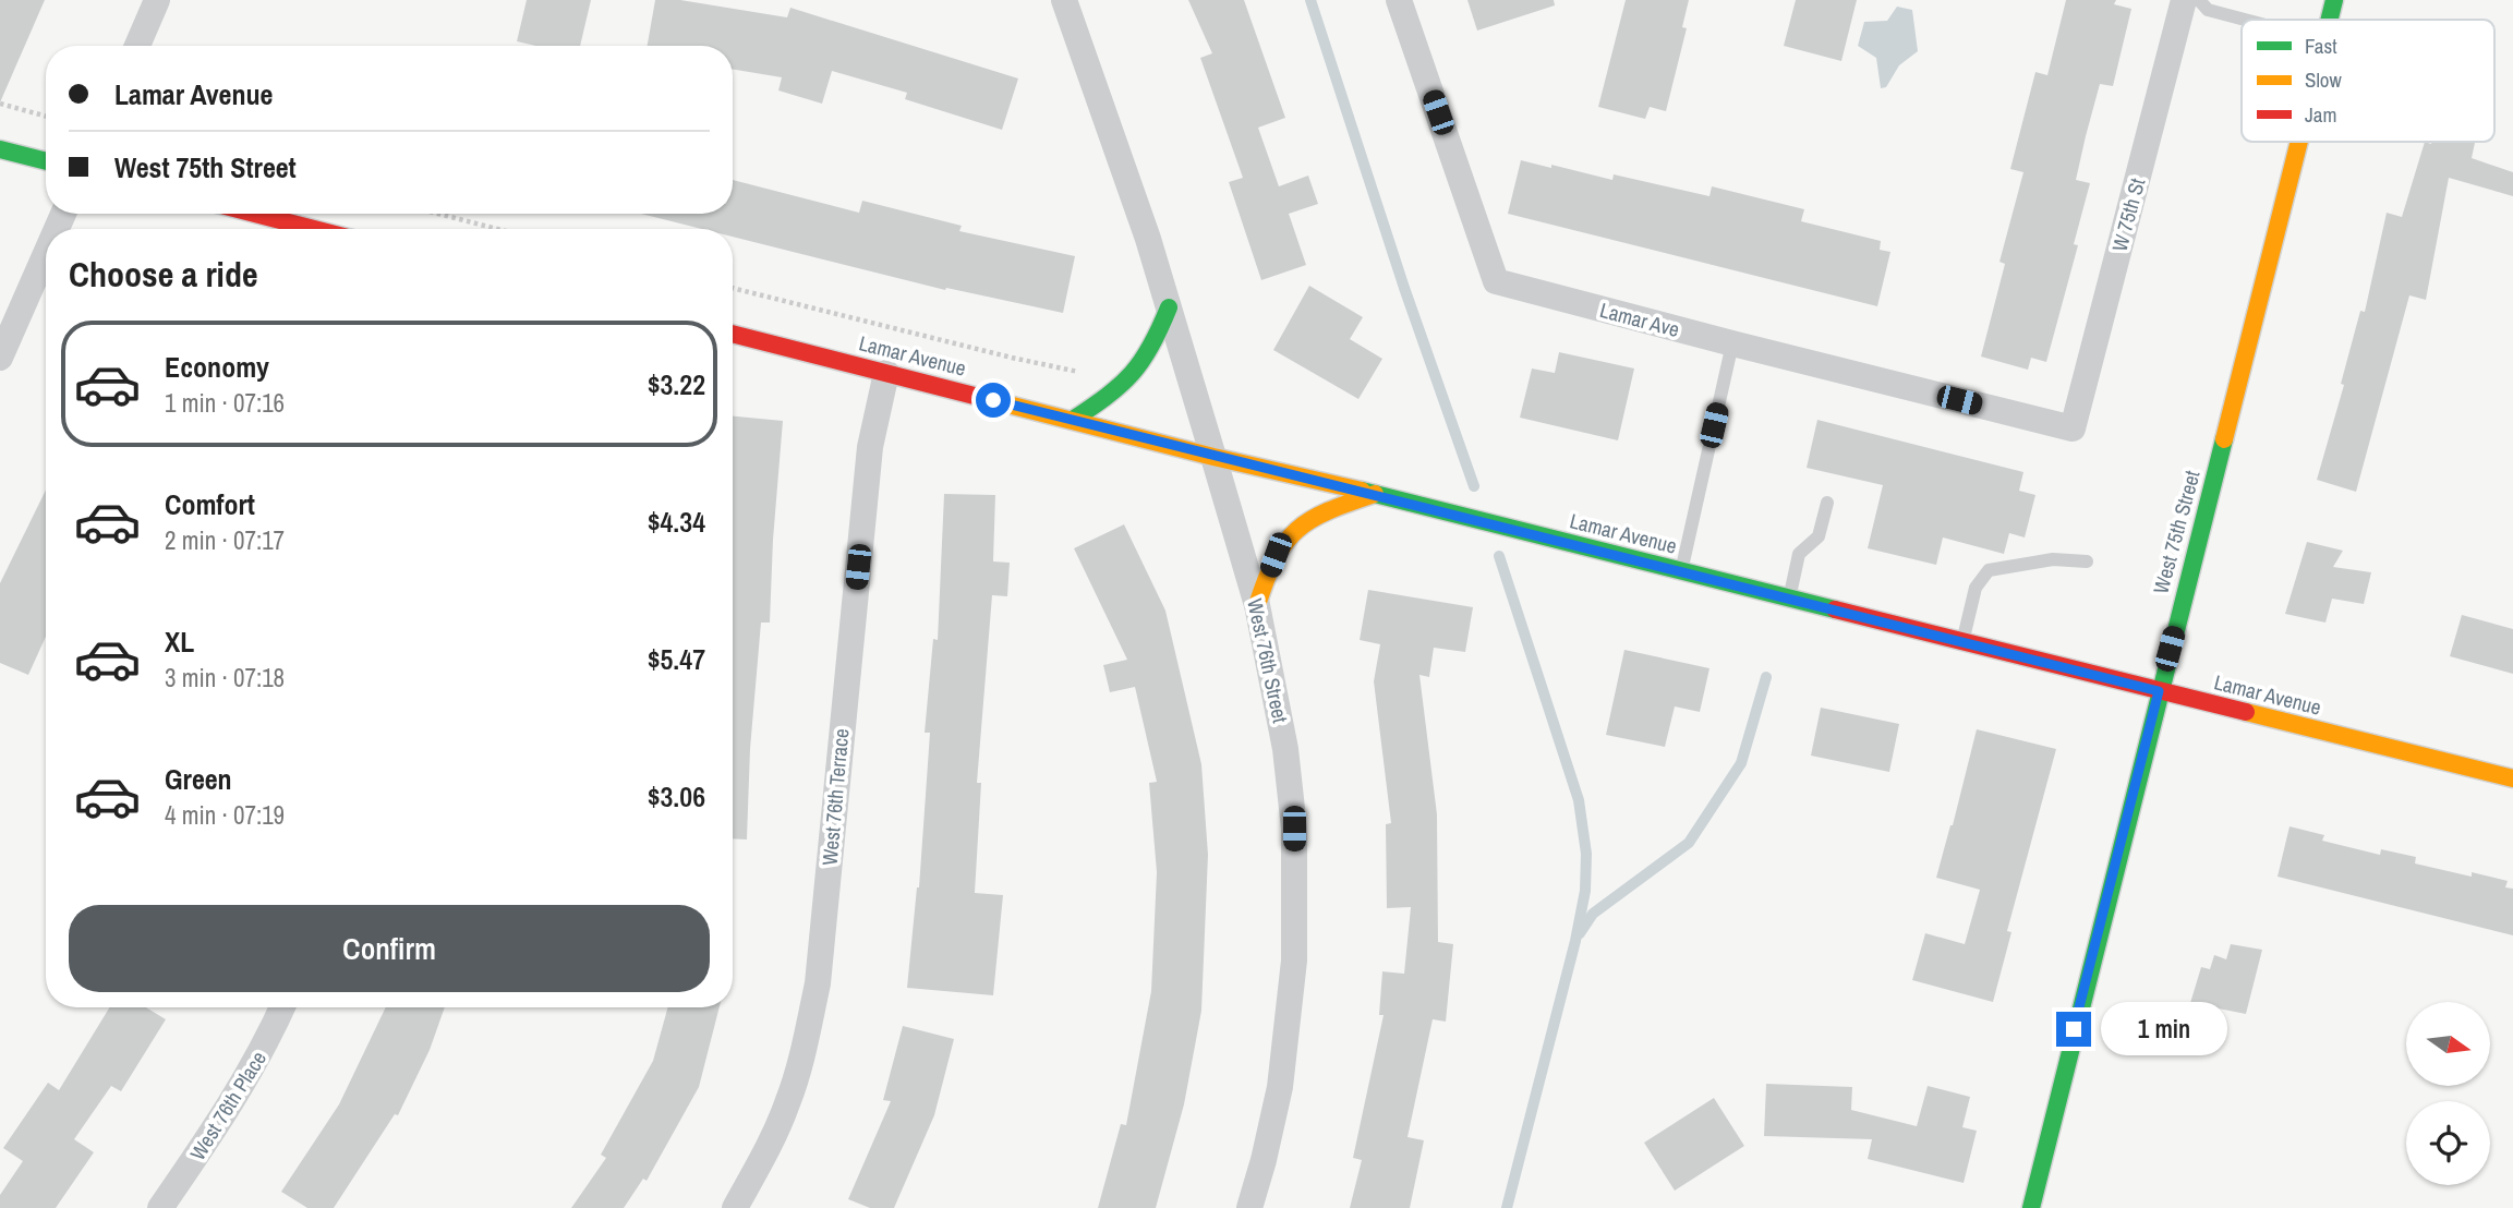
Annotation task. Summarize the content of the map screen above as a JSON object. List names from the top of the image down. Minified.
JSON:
{"streets":{"street":["W 75th St","Lamar Ave","Lamar Avenue","West 75th Street","West 76th Street","West 76th Terrace","West 76th Place"]},"crossings":[["W 75th St","Lamar Ave"],["Lamar Avenue","West 75th Street"],["Lamar Avenue","West 76th Street"],["Lamar Avenue","West 76th Terrace"]],"legend":["Fast","Slow","Jam"],"north":"right","page":{"banner":["Lamar Avenue","West 75th Street"],"heading":"Choose a ride","list":[{"name":"Economy","note":"1 min · 07:16","value":"$3.22"},{"name":"Comfort","note":"2 min · 07:17","value":"$4.34"},{"name":"XL","note":"3 min · 07:18","value":"$5.47"},{"name":"Green","note":"4 min · 07:19","value":"$3.06"}],"buttons":"Confirm","bubble":"1 min"}}
